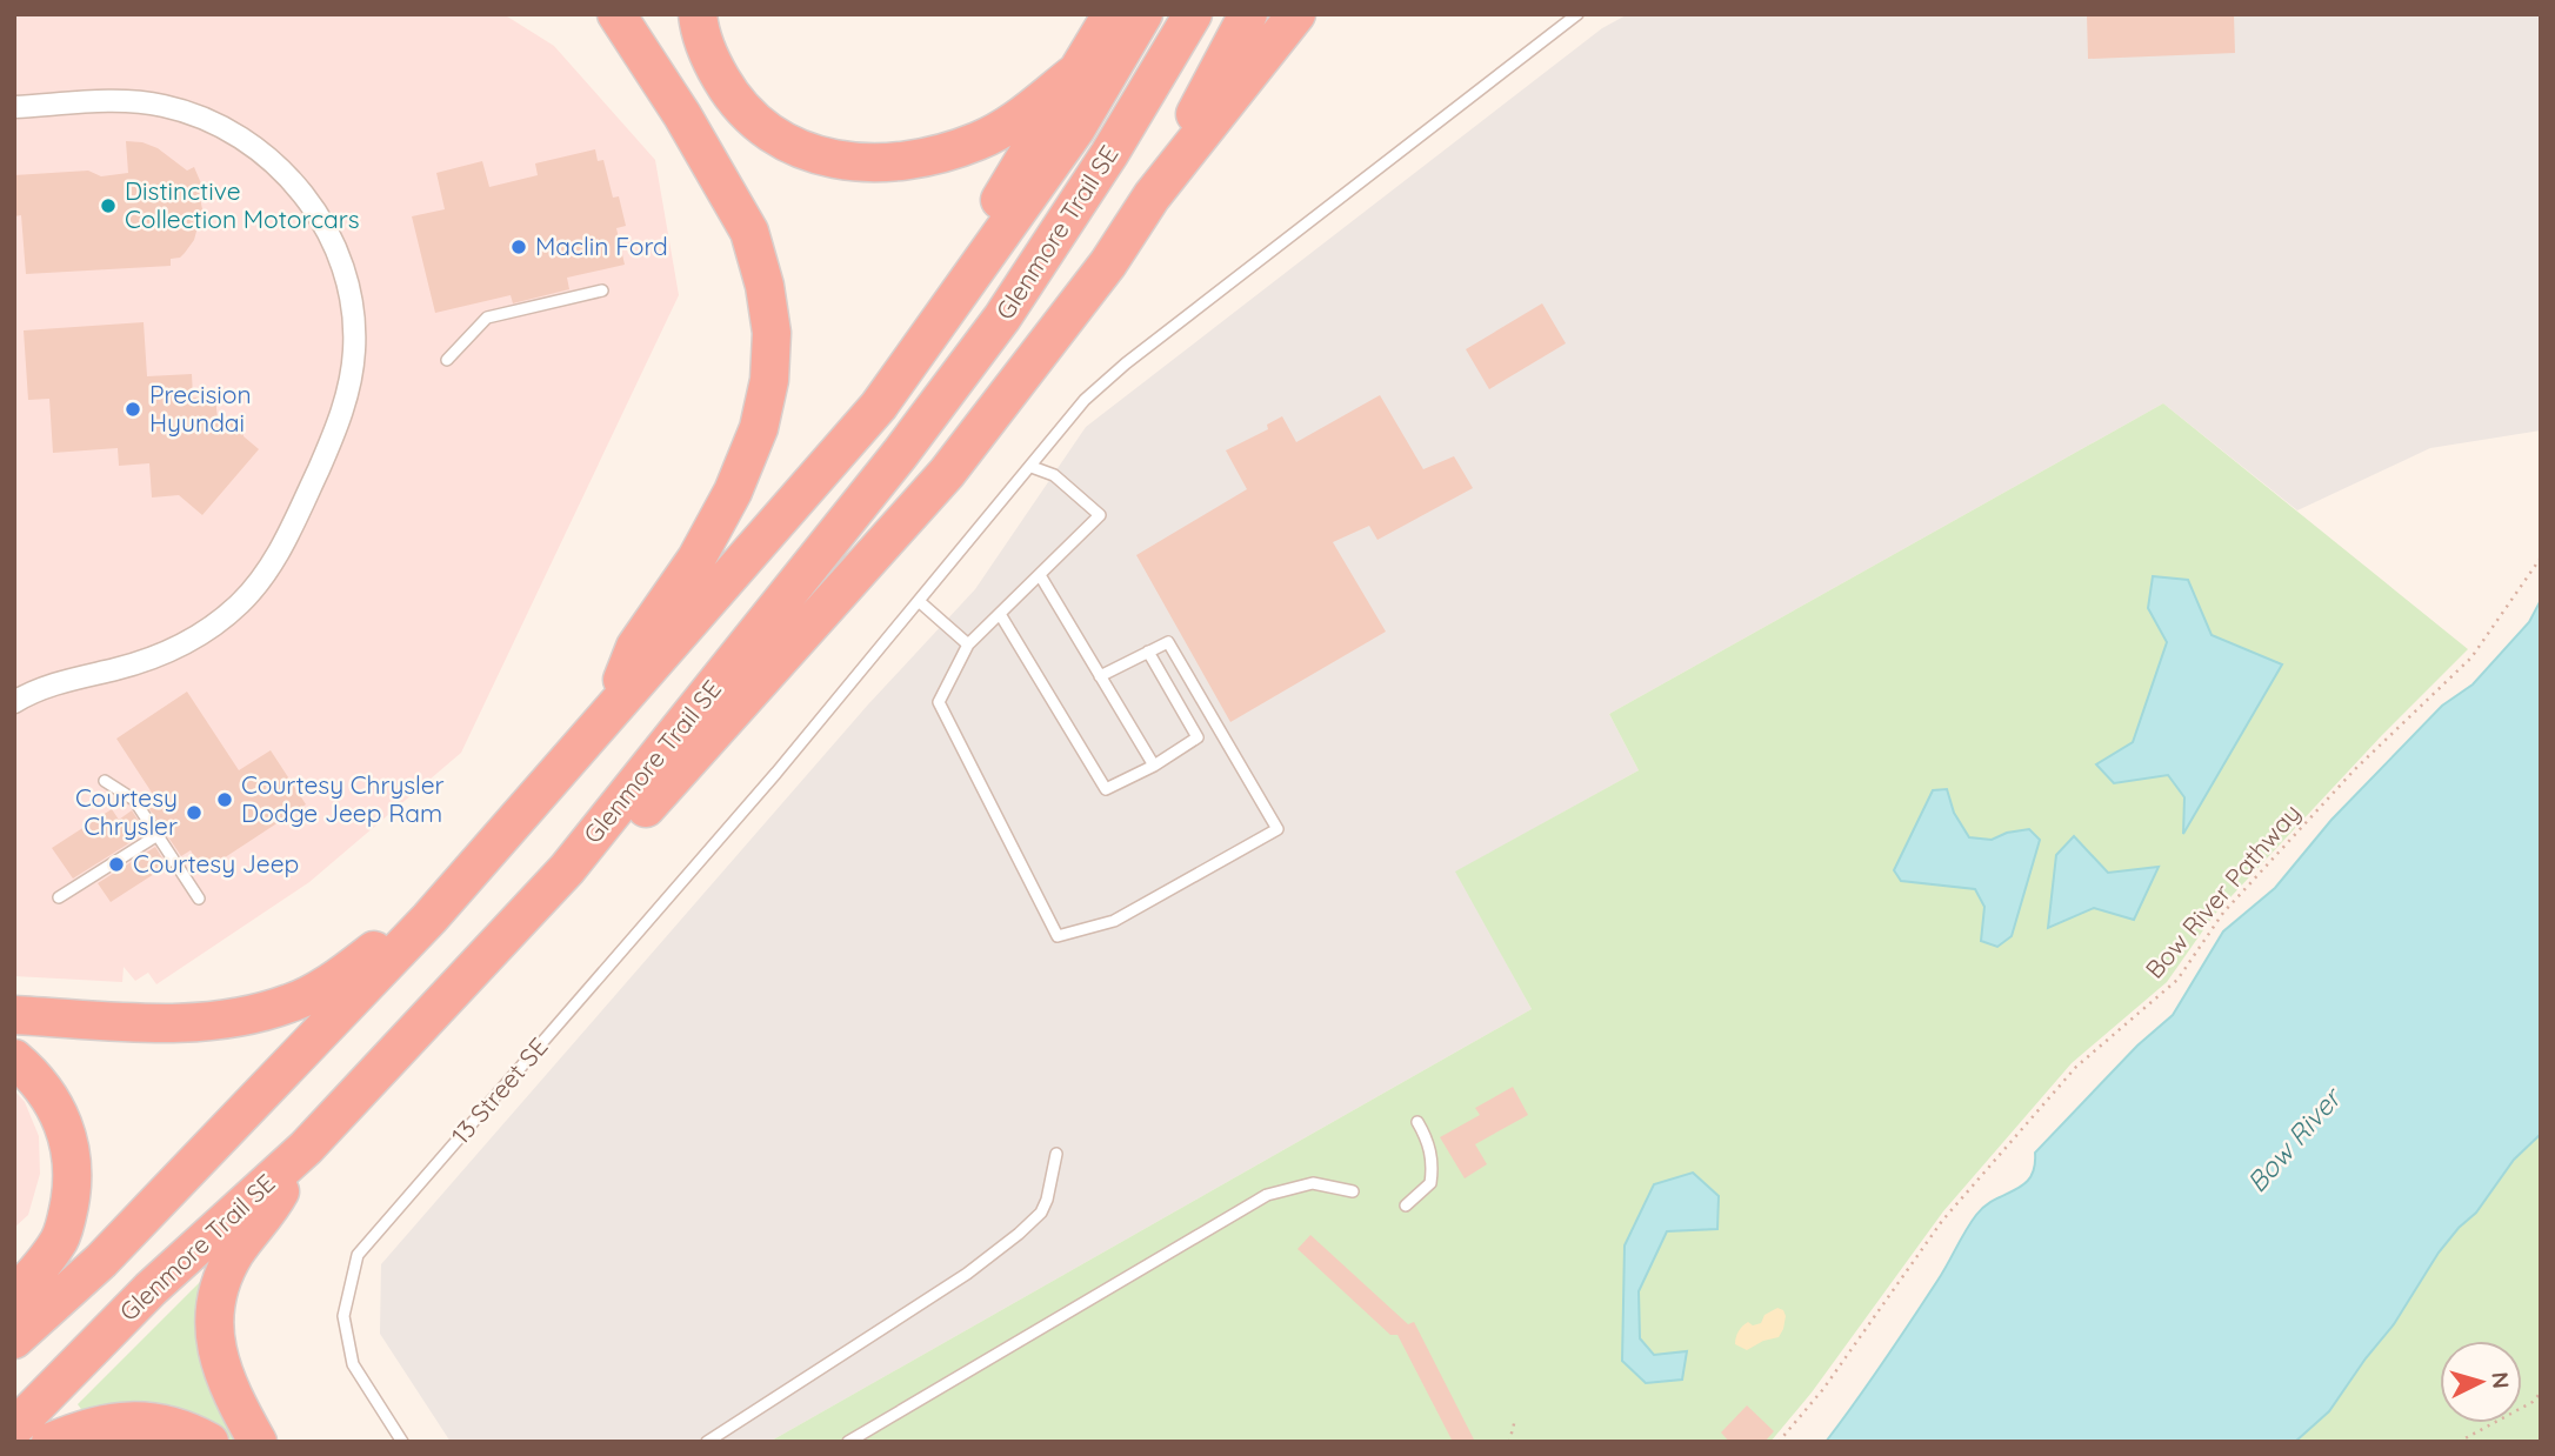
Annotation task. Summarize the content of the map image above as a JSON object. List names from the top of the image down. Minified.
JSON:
{"streets":{"highway":["Glenmore Trail SE"],"lane":["13 Street SE"],"path":["Bow River Pathway"]},"water":["Bow River"],"places":["Distinctive Collection Motorcars","Maclin Ford","Precision Hyundai","Courtesy Chrysler Dodge Jeep Ram","Courtesy Chrysler","Courtesy Jeep"],"north":"right"}
